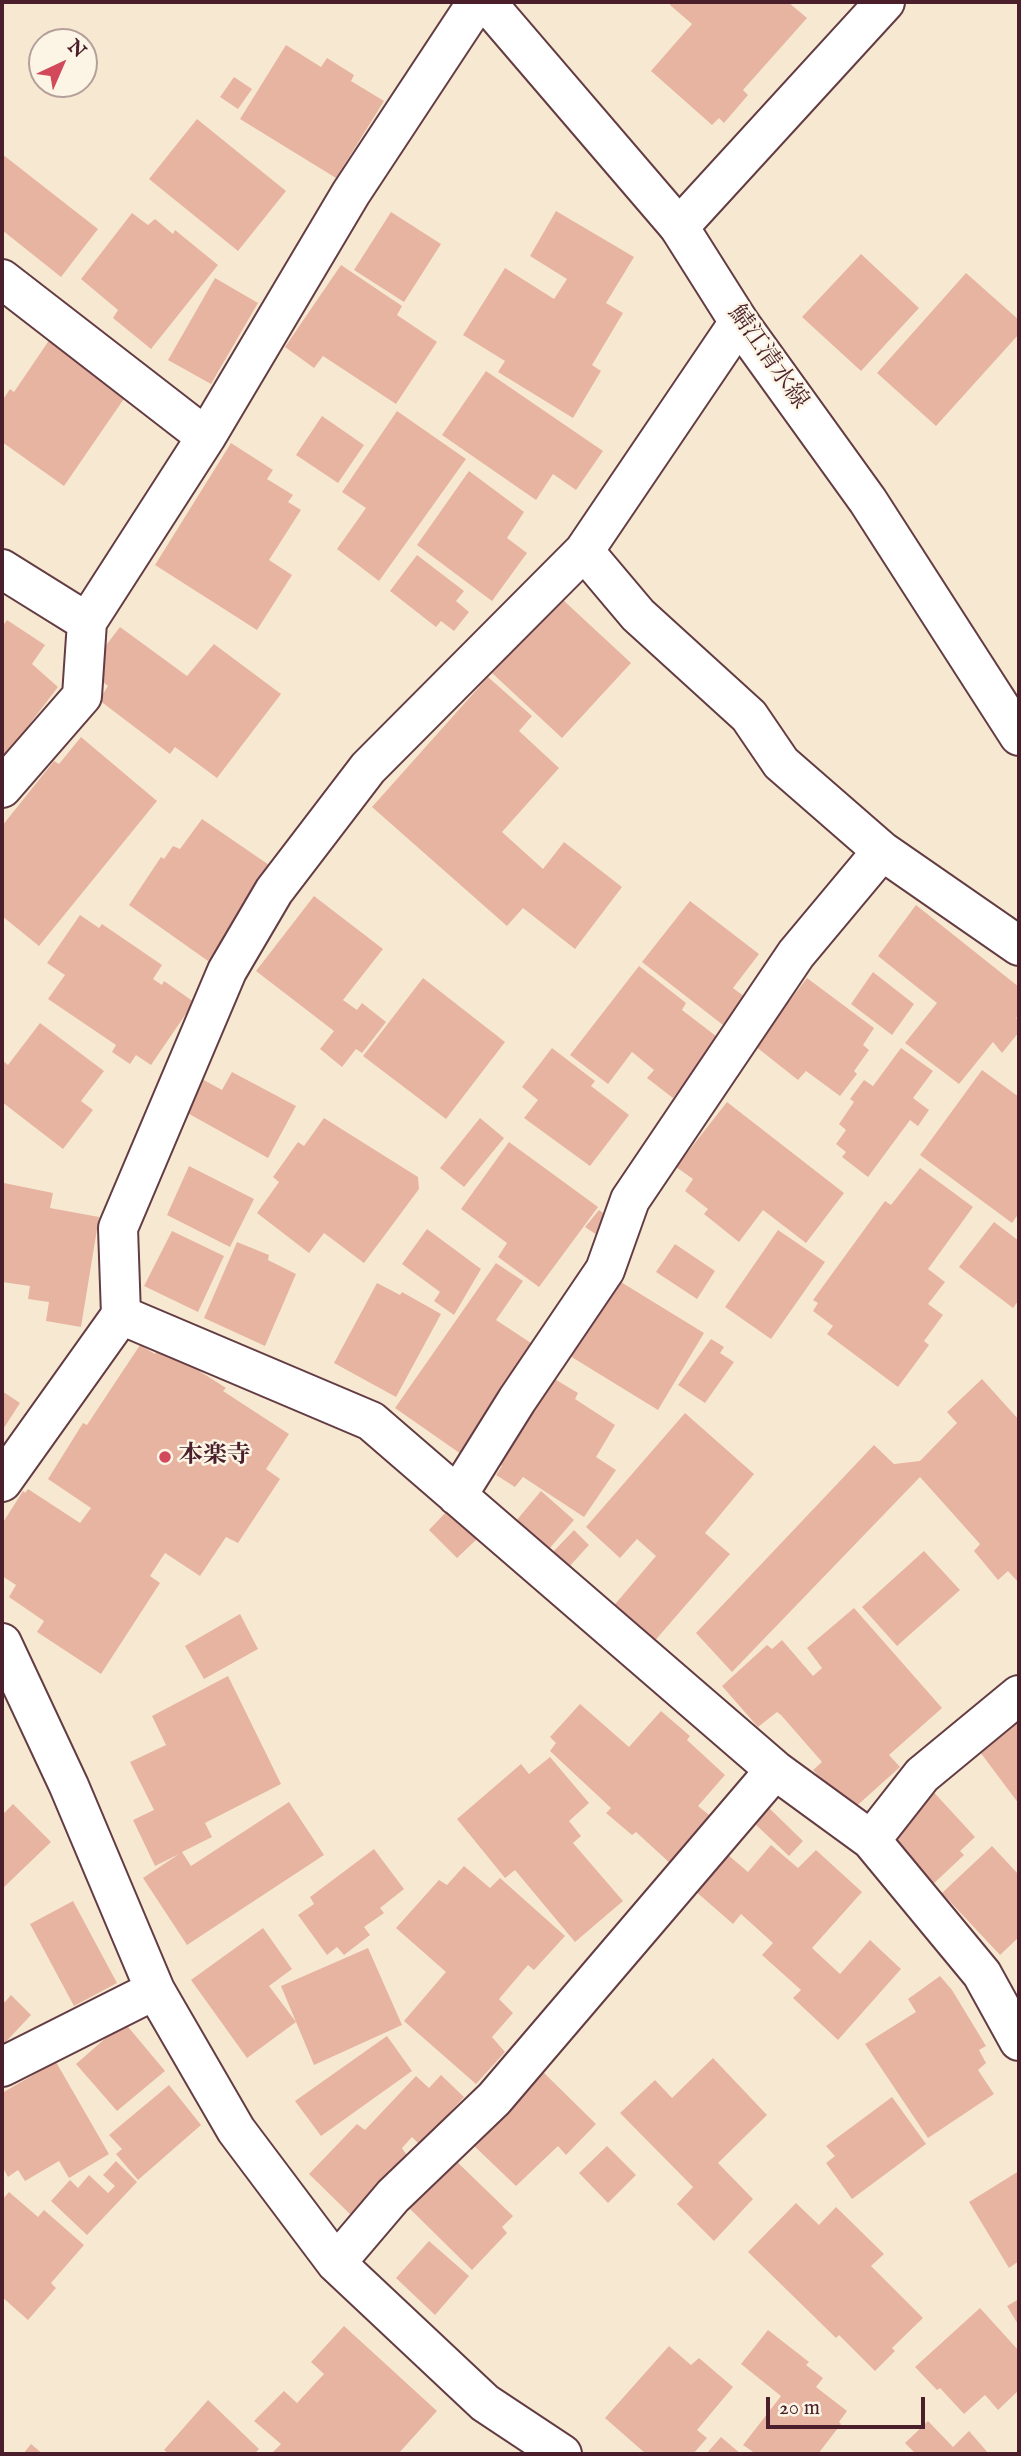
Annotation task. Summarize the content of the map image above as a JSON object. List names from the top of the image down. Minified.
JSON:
{"streets":{"street":["鯖江清水線"]},"places":["本楽寺"],"scale_bar":"20 m","north":"top right"}
